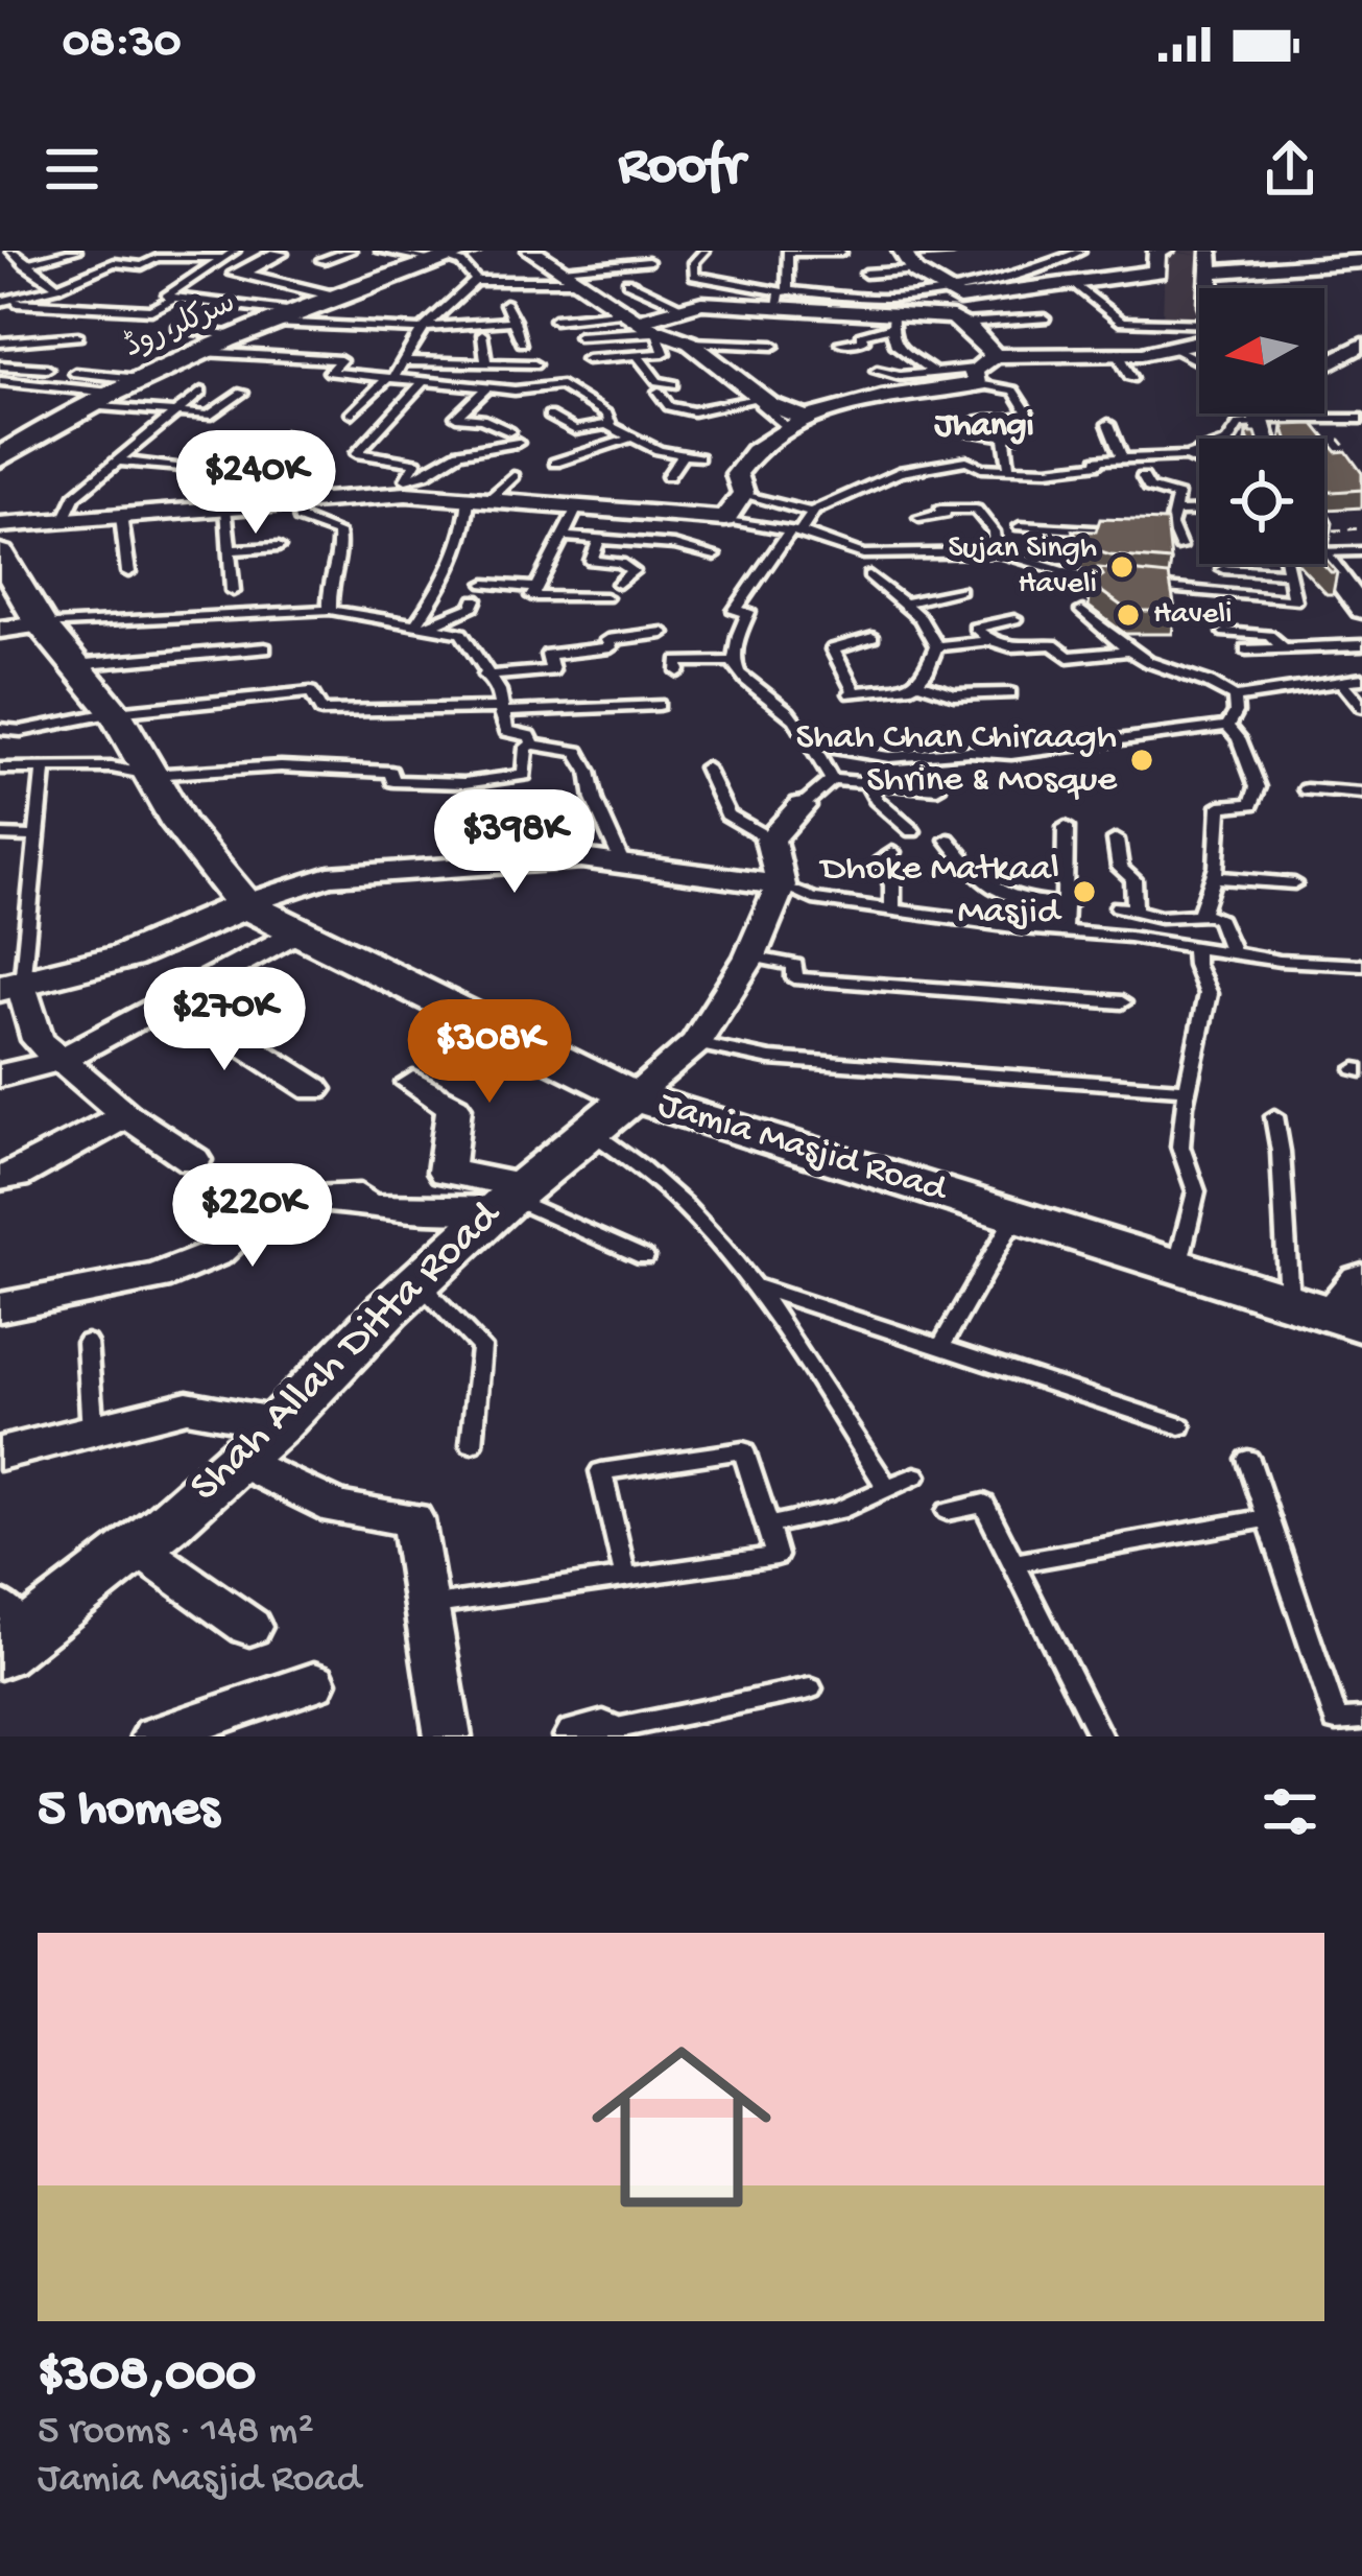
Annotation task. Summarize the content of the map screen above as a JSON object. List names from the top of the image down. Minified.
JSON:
{"streets":{"street":["سرکلر روڈ","Jamia Masjid Road","Shah Allah Ditta Road"]},"crossings":[["Jamia Masjid Road","Shah Allah Ditta Road"]],"districts":["Jhangi"],"places":["Sujan Singh Haveli","Haveli","Shah Chan Chiraagh Shrine & Mosque","Dhoke Matkaal Masjid"],"north":"left","page":{"status":"08:30","header":"Roofr","price":["$240K","$398K","$270K","$308K","$220K"],"heading":"5 homes","list":[{"name":"$308,000","note":"5 rooms · 148 m² · Jamia Masjid Road"}]}}
